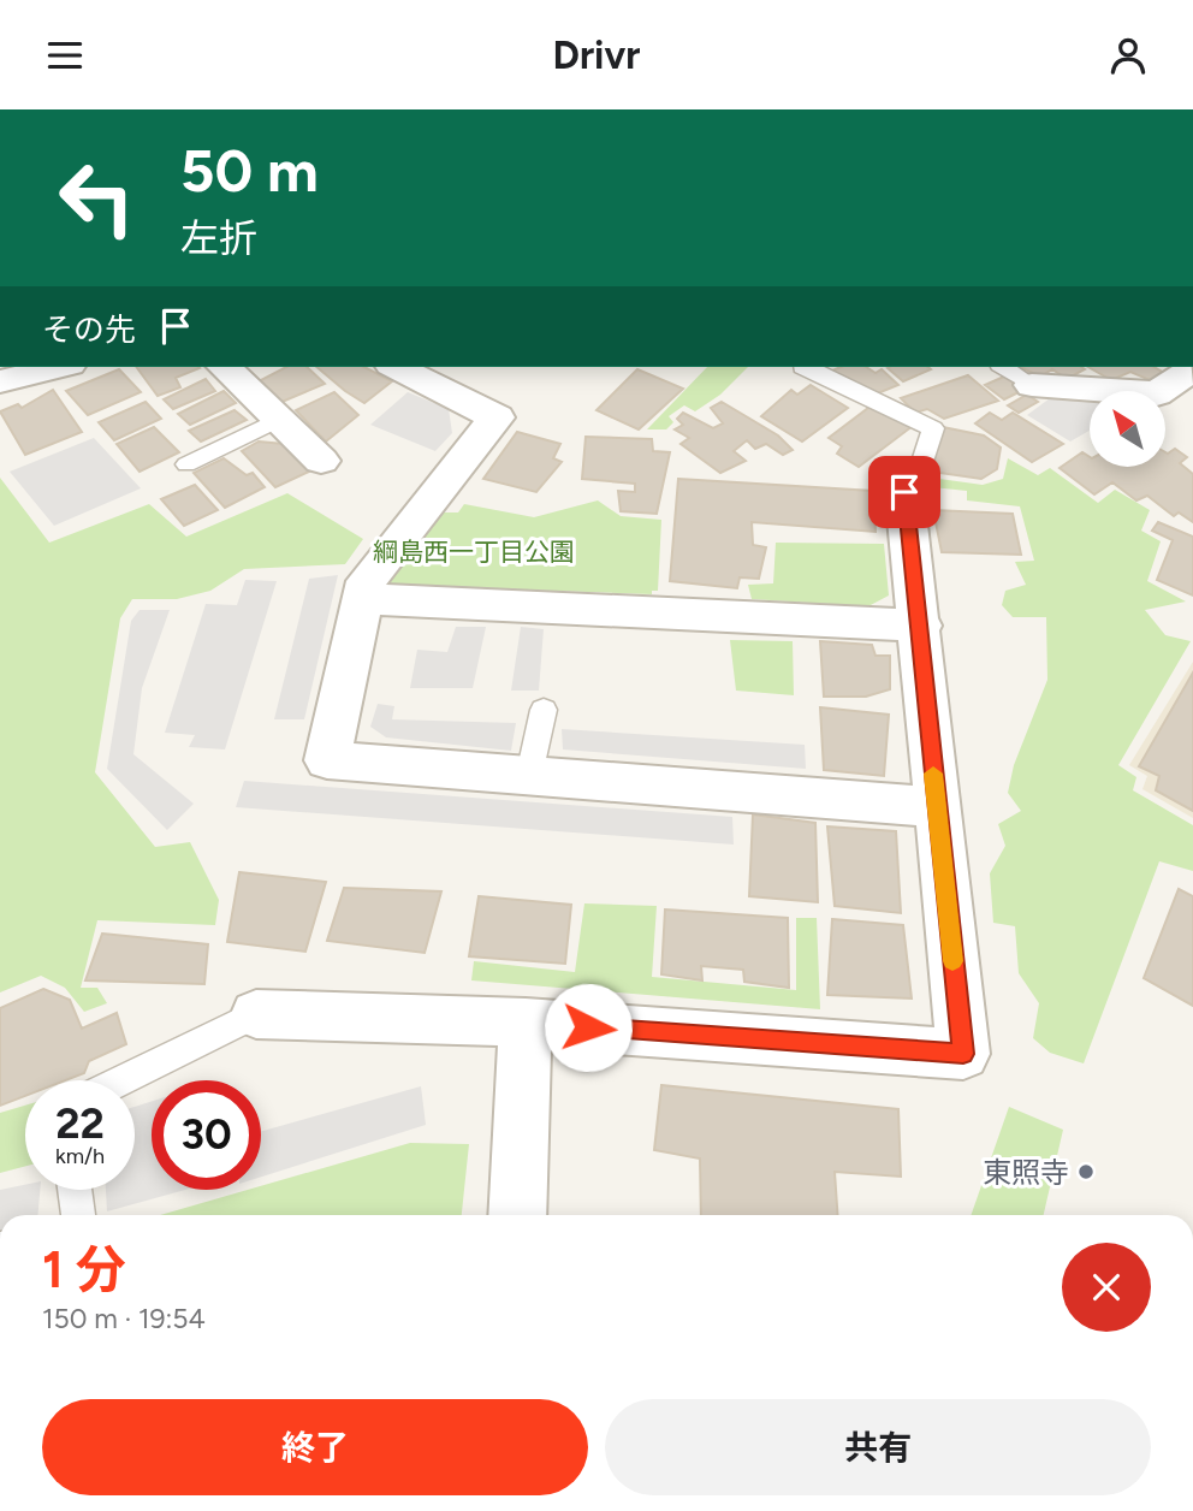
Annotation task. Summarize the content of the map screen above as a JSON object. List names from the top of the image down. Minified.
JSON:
{"parks":["綱島西一丁目公園"],"places":["東照寺"],"north":"top left","page":{"header":"Drivr","turn":["50 m","左折"],"then":"その先","speed":"22 km/h","limit":"30","heading":["1 分","150 m · 19:54"],"buttons":["終了","共有"]}}
